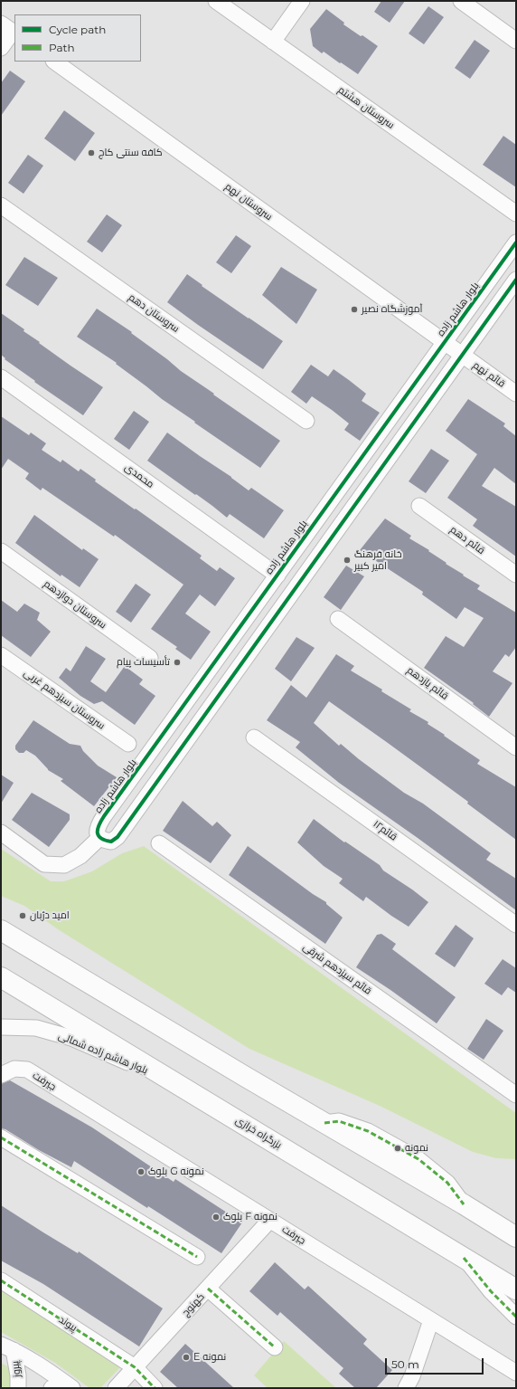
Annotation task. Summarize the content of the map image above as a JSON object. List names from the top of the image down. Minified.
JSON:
{"streets":{"highway":["بزرگراه خرازی"],"street":["سروستان هشتم","سروستان نهم","بلوار هاشم زاده","سروستان دهم","قائم نهم","محمدی","قائم دهم","سروستان دوازدهم","قائم یازدهم","سروستان سیزدهم غربی","قائم۱۲","قائم سیزدهم شرقی","بلوار هاشم زاده شمالی","جيرفت","كهنوج","پیوند","پیروز"]},"crossings":[["سروستان نهم","بلوار هاشم زاده"],["سروستان نهم","قائم نهم"],["بلوار هاشم زاده","محمدی"],["بلوار هاشم زاده شمالی","بزرگراه خرازی"],["جيرفت","كهنوج"],["كهنوج","پیوند"]],"places":["کافه سنتی کاج","آموزشگاه نصیر","خانه فرهنگ امیر کبیر","تأسیسات پیام","امید دژبان","نمونه","بلوک G نمونه","بلوک F نمونه","E نمونه"],"legend":["Cycle path","Path"],"scale_bar":"50 m"}
